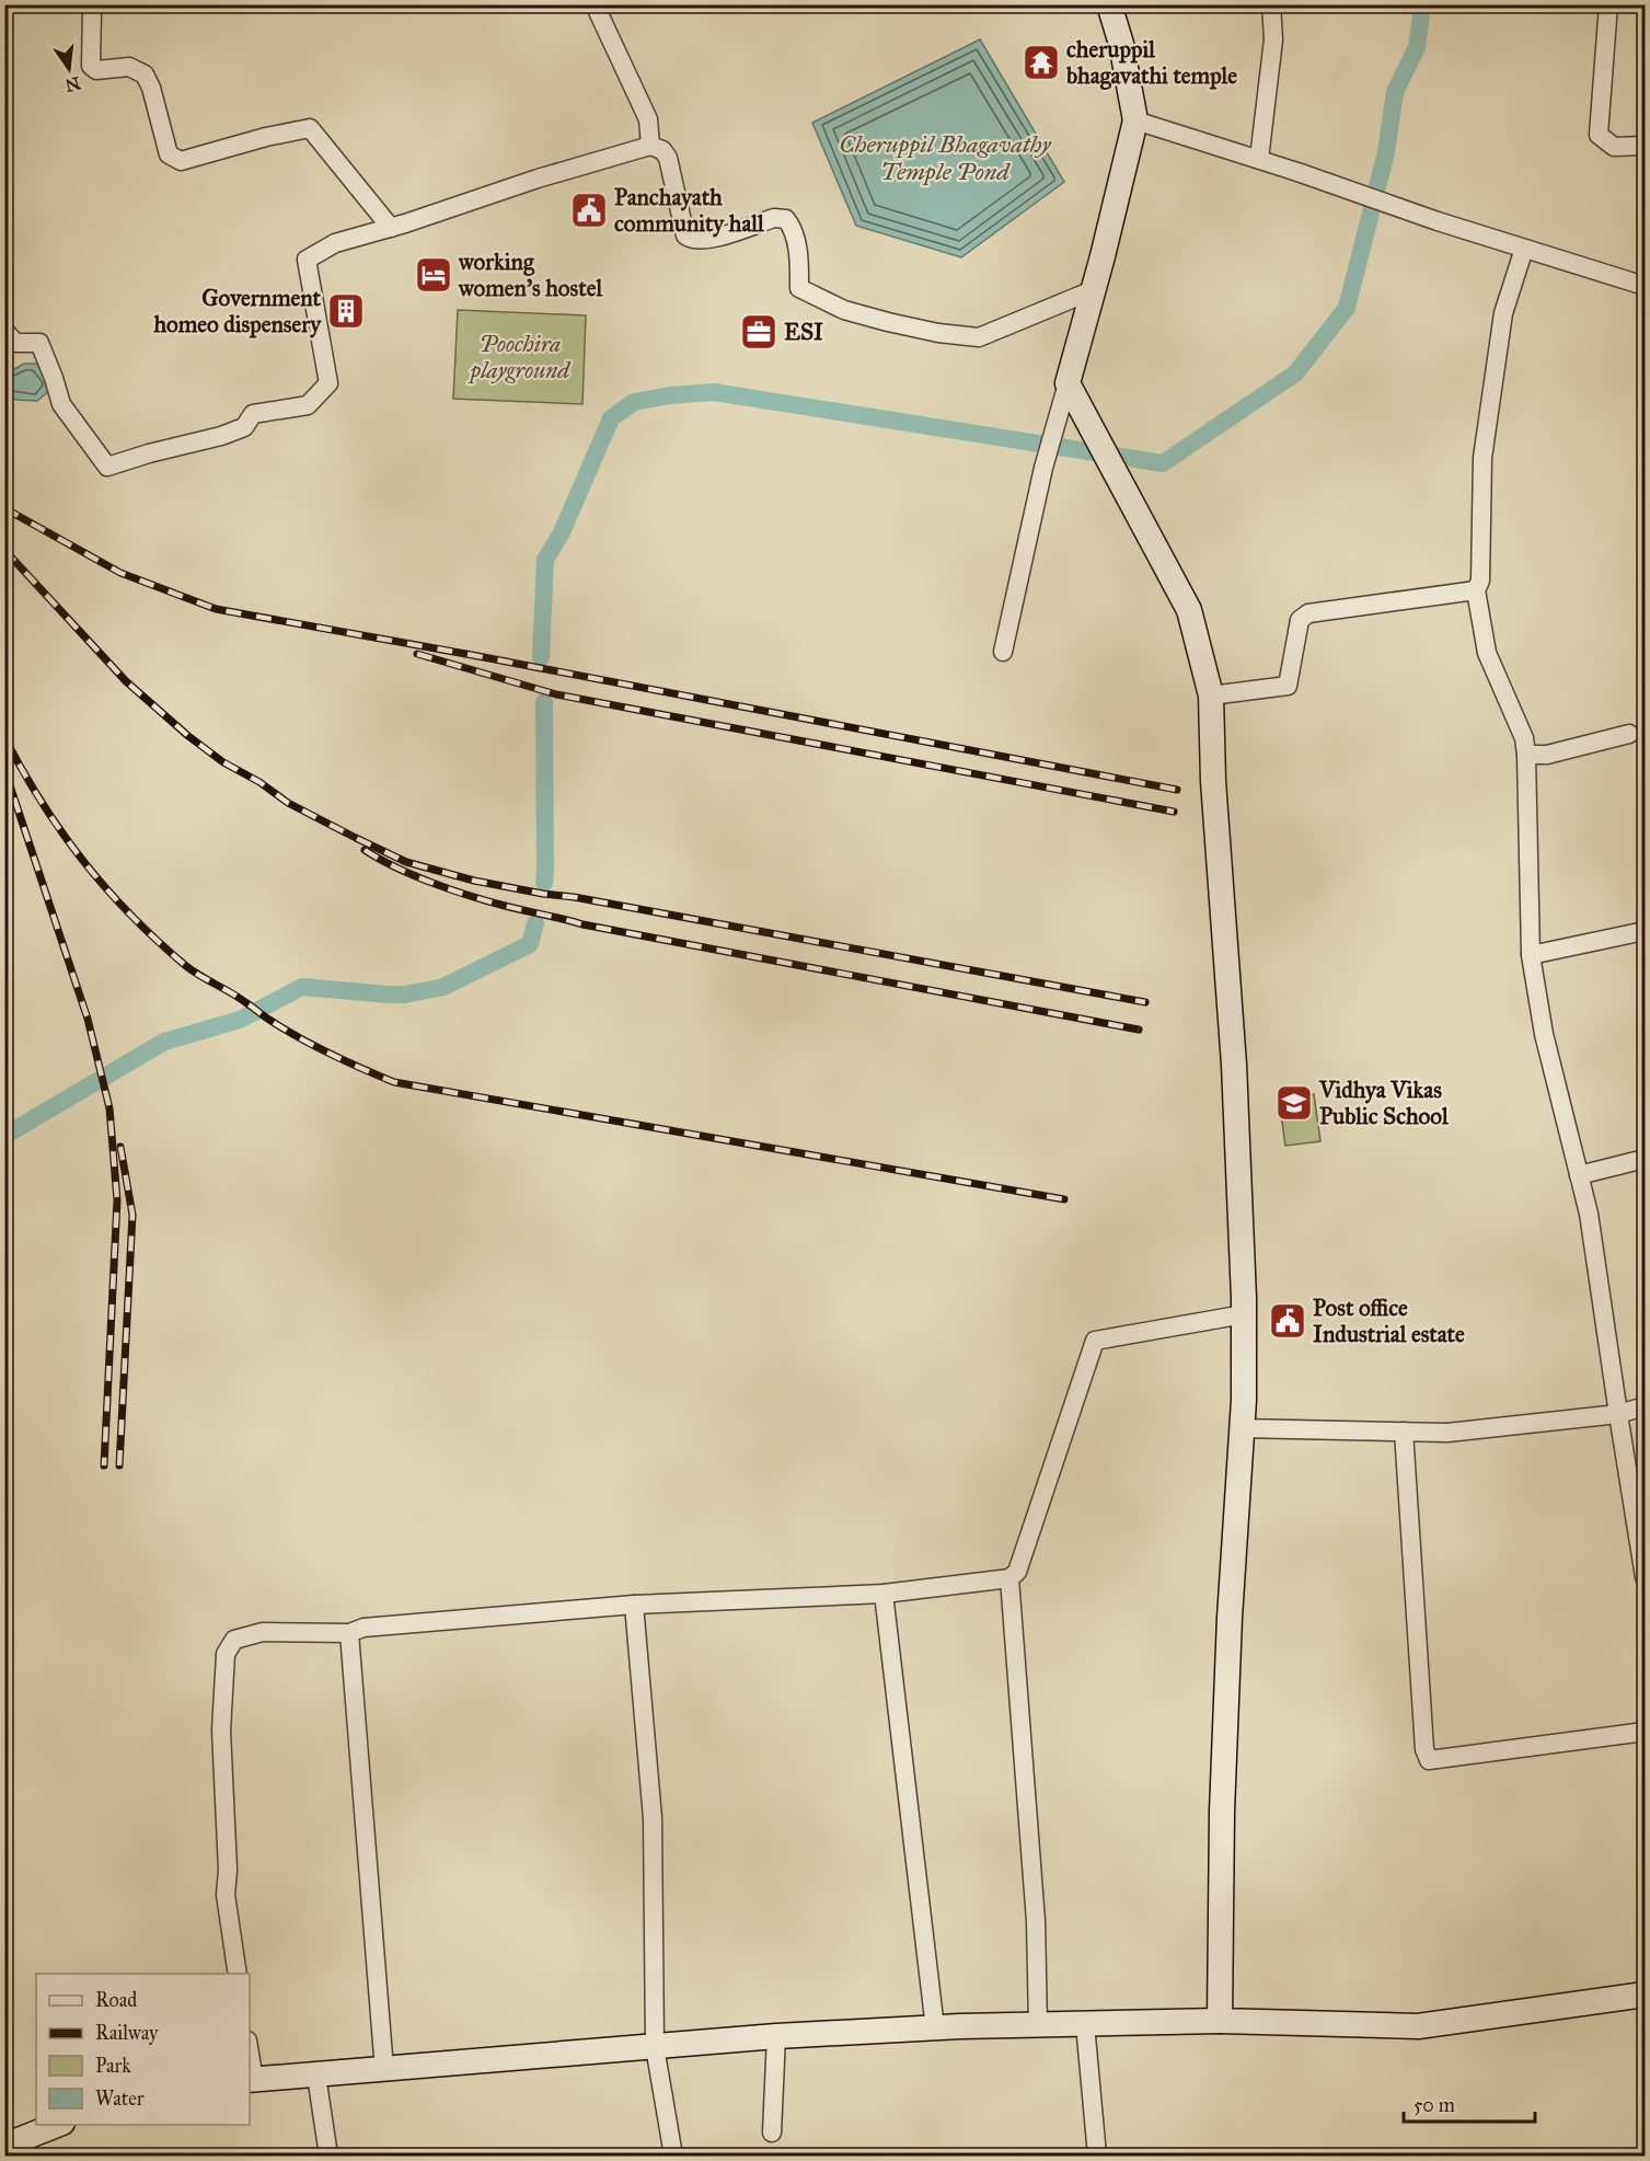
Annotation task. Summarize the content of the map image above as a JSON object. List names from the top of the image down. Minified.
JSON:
{"water":["Cheruppil Bhagavathy Temple Pond"],"parks":["Poochira playground"],"places":{"temple":["cheruppil bhagavathi temple"],"public building":["Panchayath community hall","Post office Industrial estate"],"hotel":["working women's hostel"],"building":["Government homeo dispensery"],"office":["ESI"],"school or university":["Vidhya Vikas Public School"]},"legend":["Road","Railway","Park","Water"],"scale_bar":"50 m","north":"bottom"}
